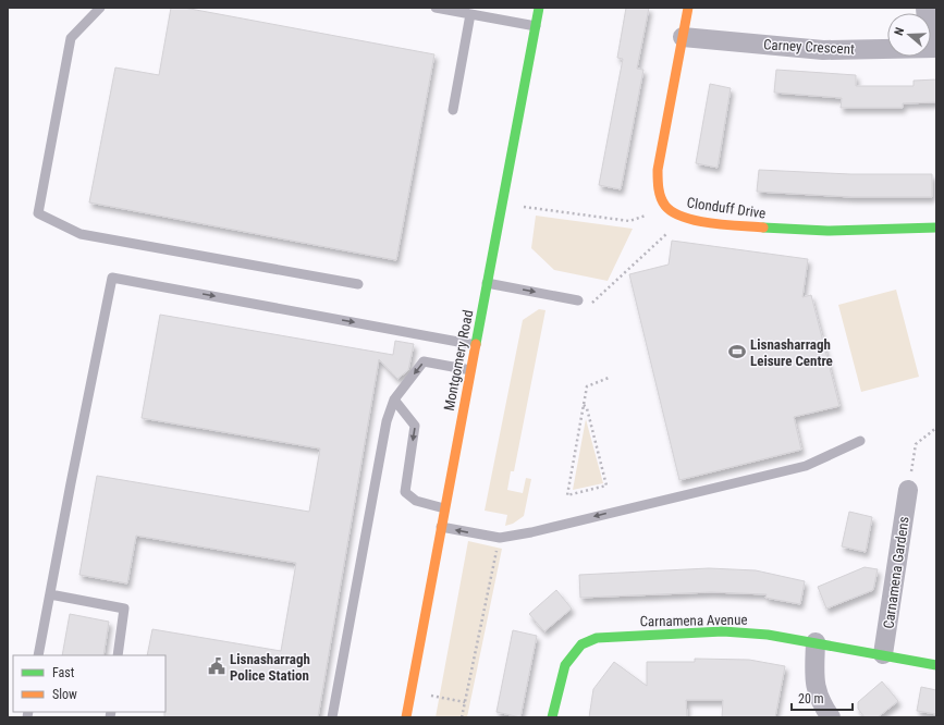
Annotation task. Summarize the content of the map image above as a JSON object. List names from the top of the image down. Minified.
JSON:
{"streets":{"street":["Carney Crescent","Clonduff Drive","Montgomery Road","Carnamena Gardens","Carnamena Avenue"]},"crossings":[["Carney Crescent","Clonduff Drive"],["Carnamena Gardens","Carnamena Avenue"]],"places":{"sports":["Lisnasharragh Leisure Centre"],"public building":["Lisnasharragh Police Station"]},"legend":["Fast","Slow"],"scale_bar":"20 m","north":"left"}
